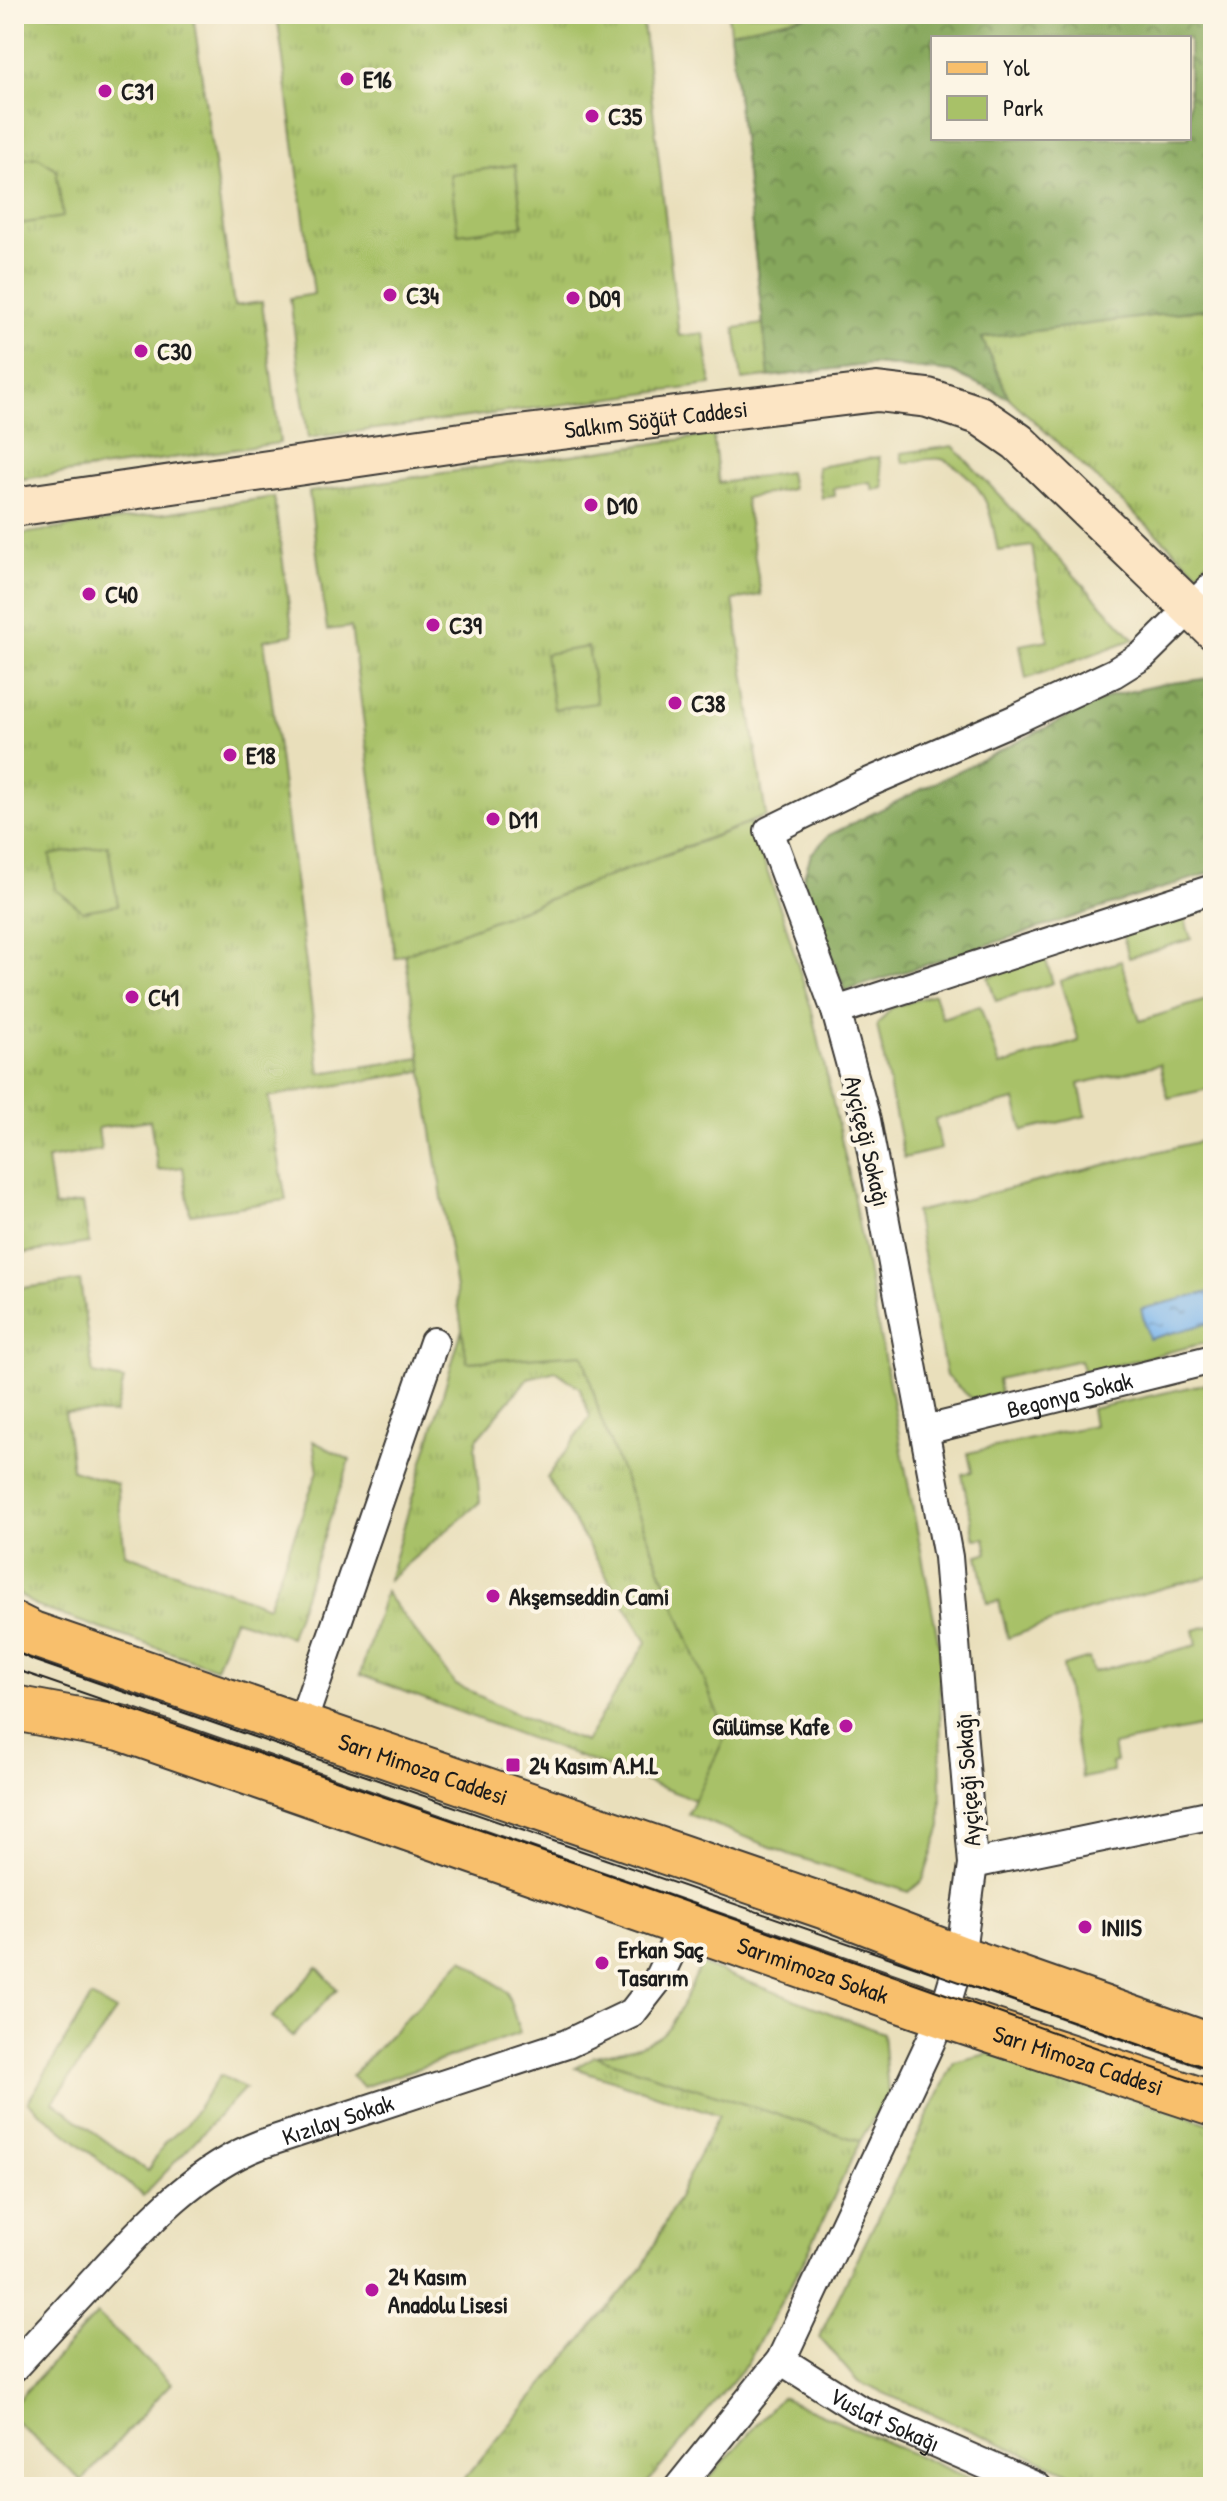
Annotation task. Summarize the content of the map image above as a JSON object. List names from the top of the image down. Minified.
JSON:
{"streets":{"main road":["Sarı Mimoza Caddesi","Sarımimoza Sokak"],"street":["Salkım Söğüt Caddesi","Ayçiçeği Sokağı","Begonya Sokak","Kızılay Sokak","Vuslat Sokağı"]},"crossings":[["Salkım Söğüt Caddesi","Ayçiçeği Sokağı"],["Ayçiçeği Sokağı","Begonya Sokak"],["Ayçiçeği Sokağı","Sarı Mimoza Caddesi"],["Ayçiçeği Sokağı","Sarımimoza Sokak"],["Ayçiçeği Sokağı","Vuslat Sokağı"],["Sarı Mimoza Caddesi","Sarımimoza Sokak"],["Sarımimoza Sokak","Kızılay Sokak"]],"places":{"other":["E16","C31","C35","C34","D09","C30","D10","C40","C39","C38","E18","D11","C41","Akşemseddin Cami","Gülümse Kafe","INIIS","Erkan Saç Tasarım","24 Kasım Anadolu Lisesi"],"transit":["24 Kasım A.M.L"]},"legend":["Yol","Park"]}
